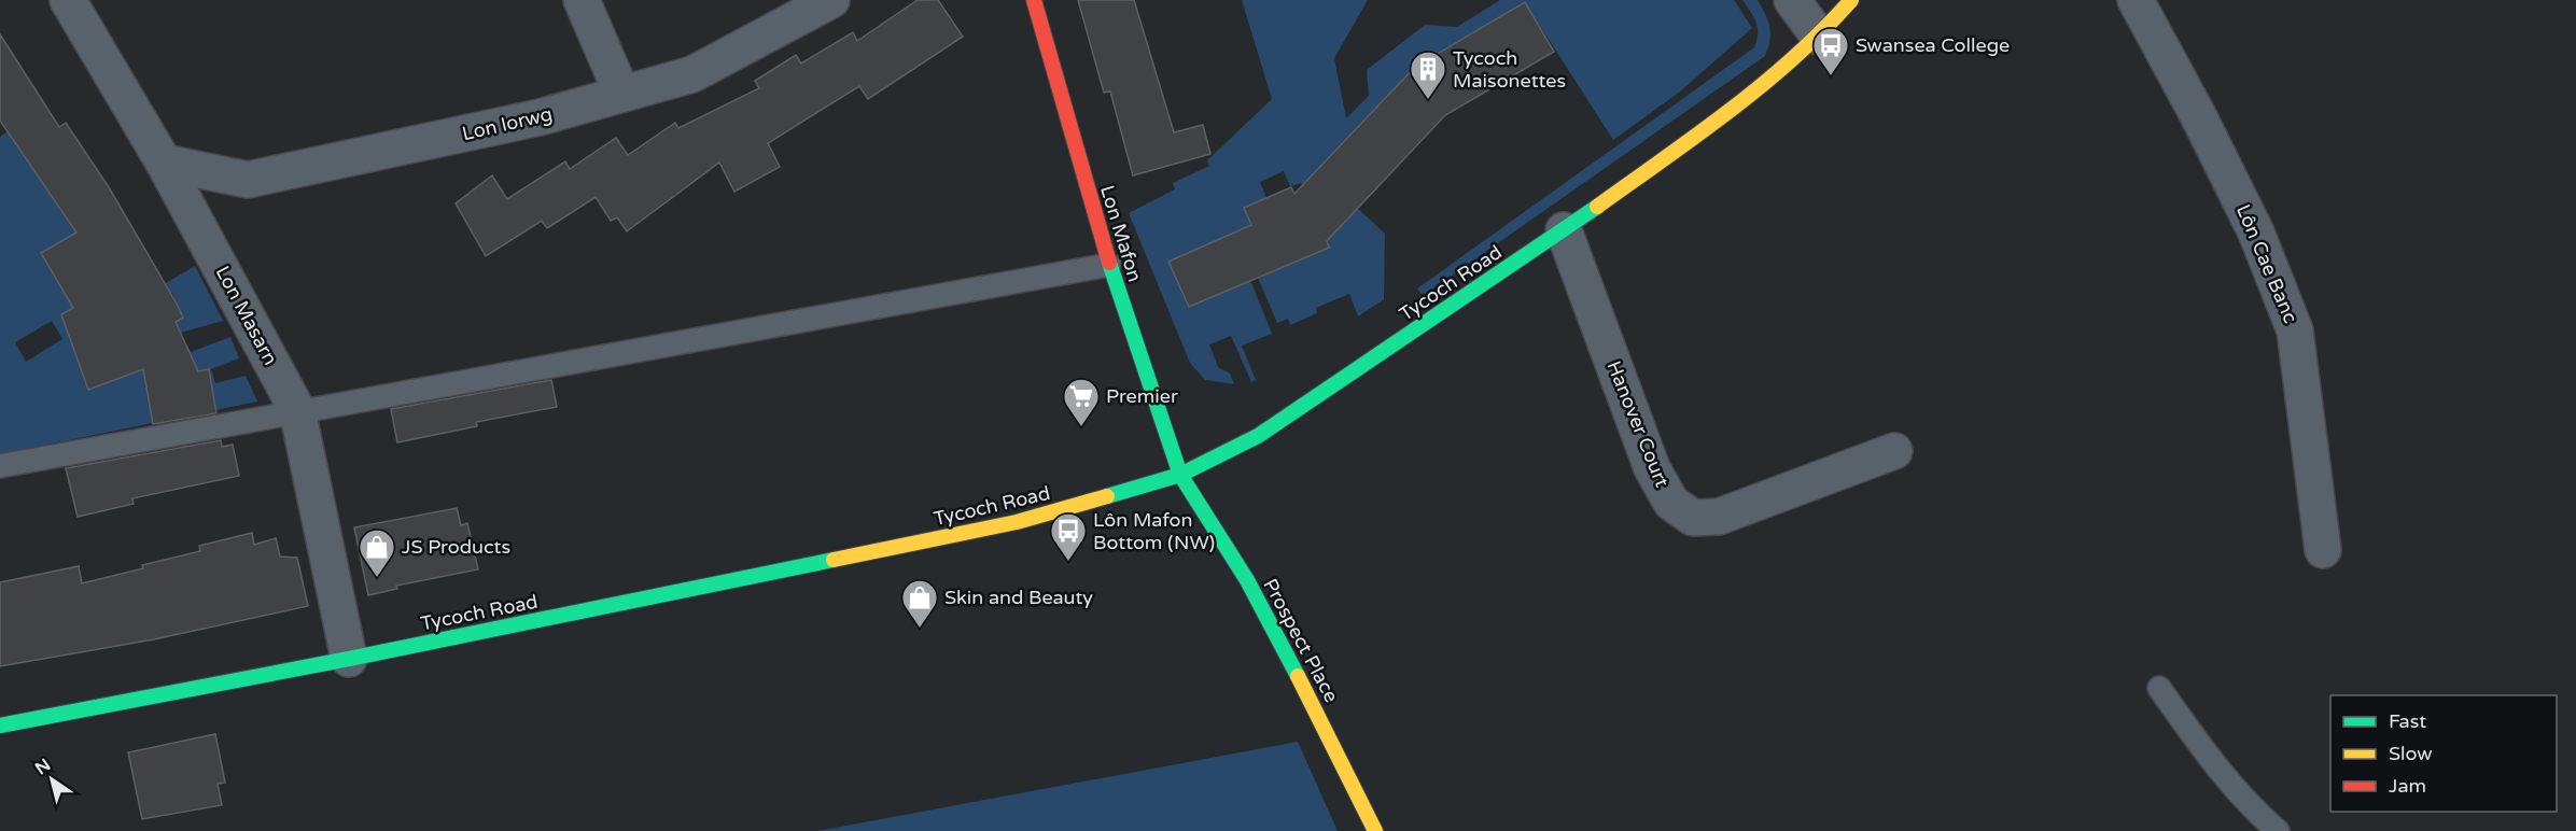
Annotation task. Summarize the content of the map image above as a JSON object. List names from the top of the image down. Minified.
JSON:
{"streets":{"street":["Lon Iorwg","Lon Mafon","Lôn Cae Banc","Tycoch Road","Lon Masarn","Hanover Court","Prospect Place"]},"crossings":[["Lon Iorwg","Lon Masarn"],["Lon Mafon","Tycoch Road"],["Lon Mafon","Prospect Place"],["Tycoch Road","Lon Masarn"],["Tycoch Road","Hanover Court"],["Tycoch Road","Prospect Place"]],"places":{"bus stop":["Swansea College","Lôn Mafon Bottom (NW)"],"building":["Tycoch Maisonettes"],"supermarket":["Premier"],"shop":["JS Products","Skin and Beauty"]},"legend":["Fast","Slow","Jam"],"north":"top left"}
